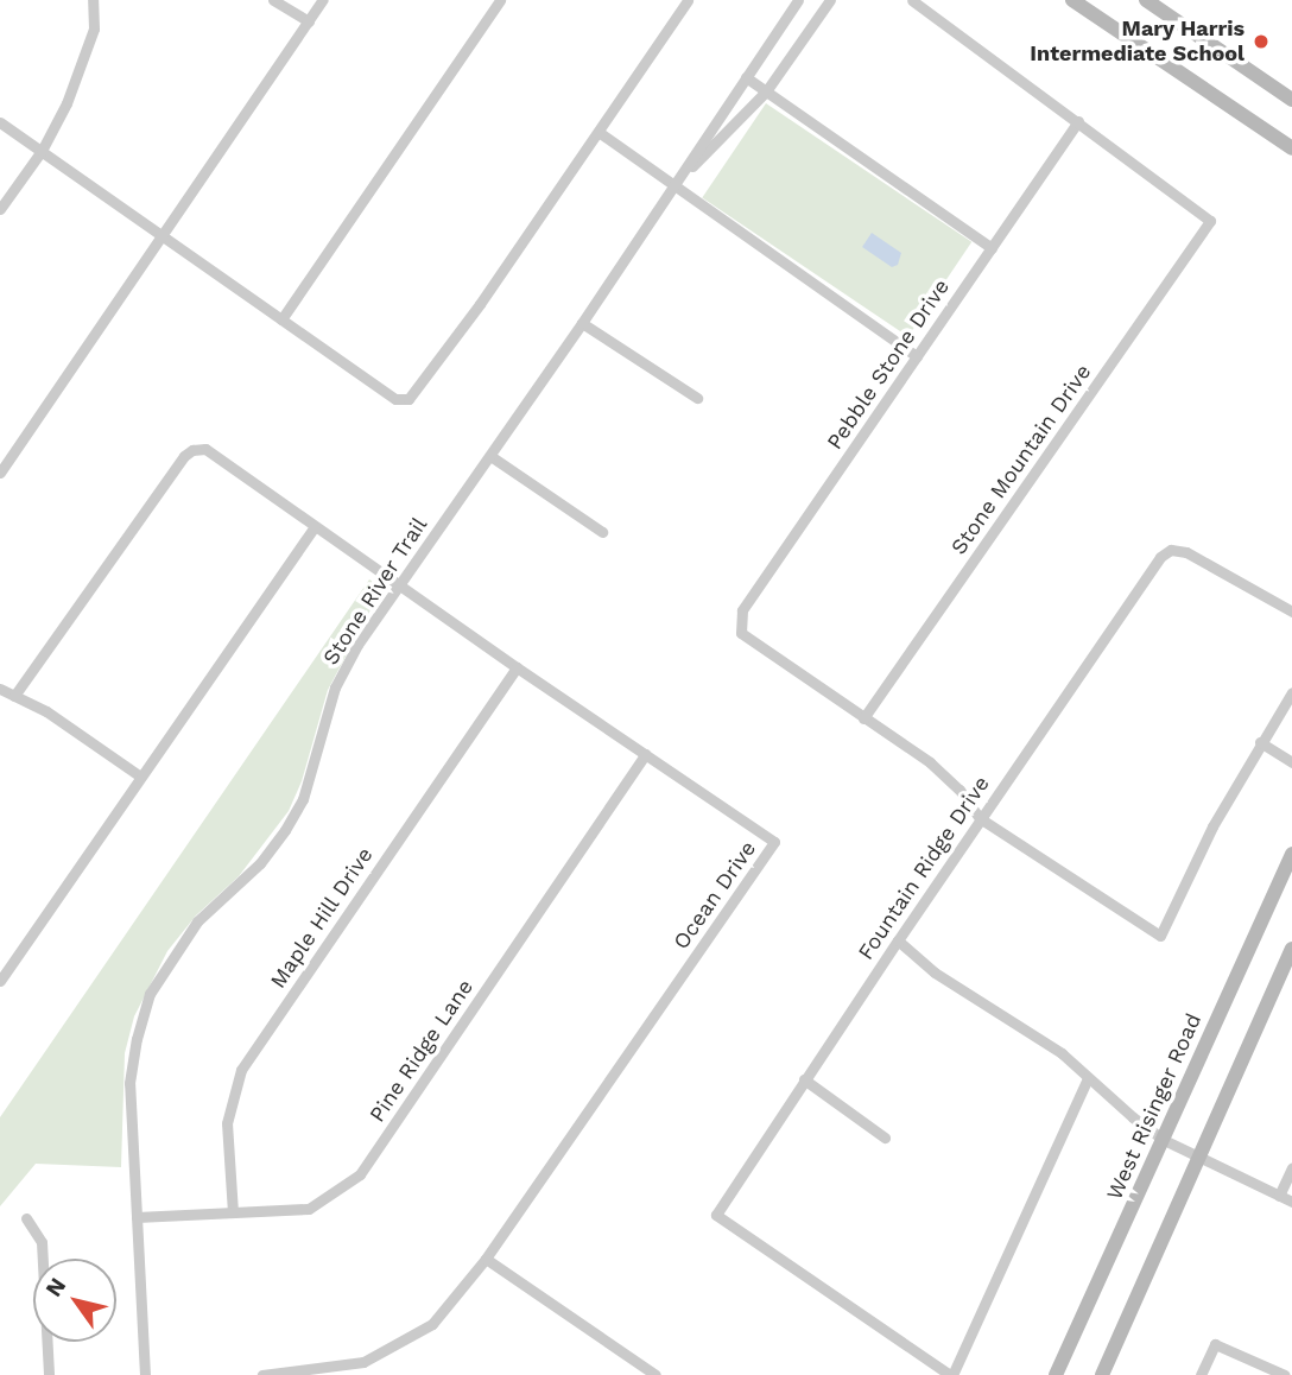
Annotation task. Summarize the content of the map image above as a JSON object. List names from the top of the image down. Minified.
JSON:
{"streets":{"main road":["West Risinger Road"],"street":["Pebble Stone Drive","Stone Mountain Drive","Stone River Trail","Fountain Ridge Drive","Ocean Drive","Maple Hill Drive","Pine Ridge Lane"]},"crossings":[["Pebble Stone Drive","Stone Mountain Drive"],["Stone River Trail","Ocean Drive"],["Stone River Trail","Pine Ridge Lane"],["Ocean Drive","Maple Hill Drive"],["Ocean Drive","Pine Ridge Lane"],["Maple Hill Drive","Pine Ridge Lane"]],"places":["Mary Harris Intermediate School"],"north":"top left"}
